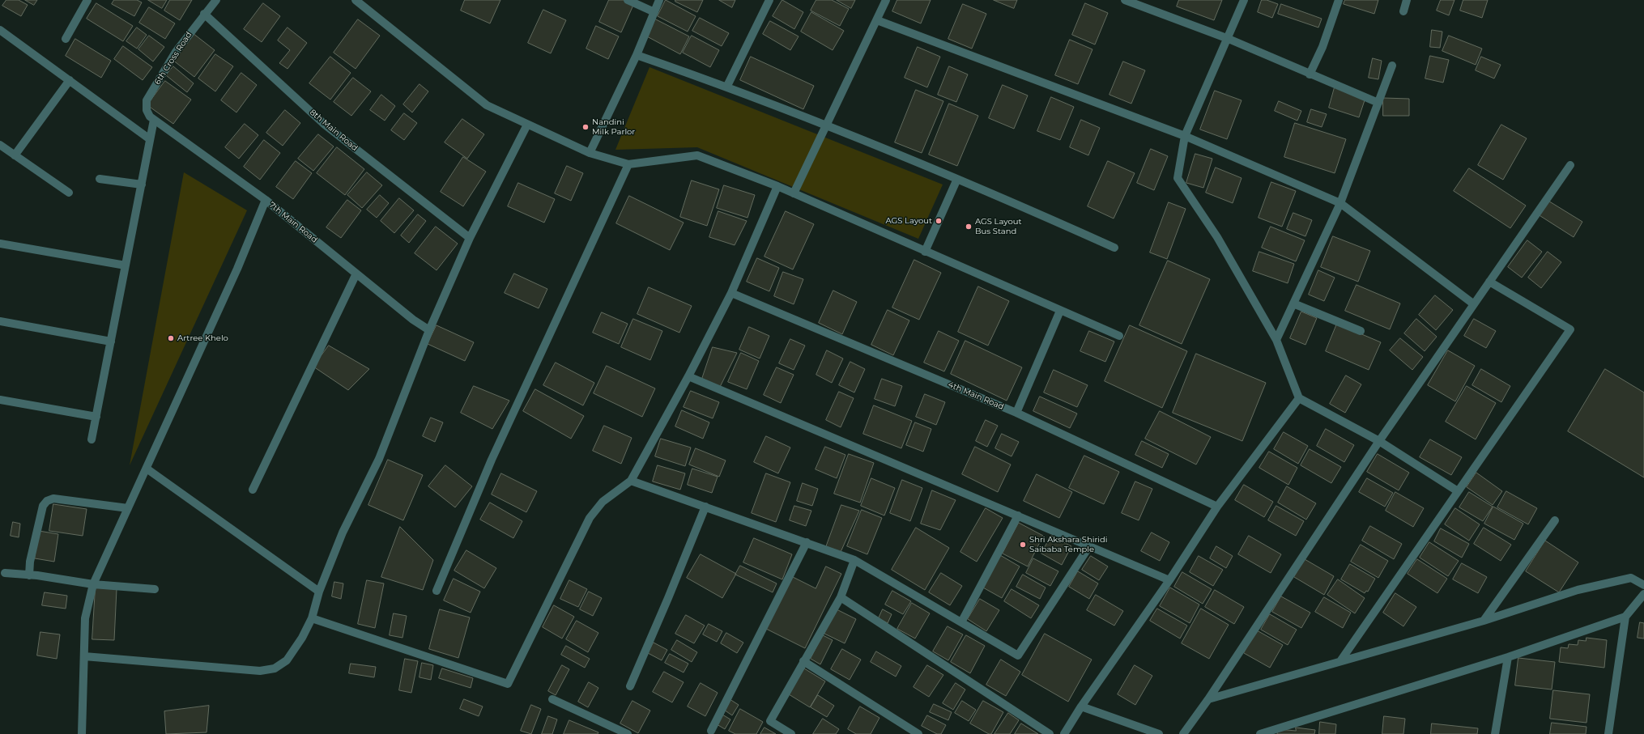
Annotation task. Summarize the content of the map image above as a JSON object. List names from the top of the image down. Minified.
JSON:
{"streets":{"street":["6th Cross Road","8th Main Road","7th Main Road","4th Main Road"]},"crossings":[["6th Cross Road","8th Main Road"],["6th Cross Road","7th Main Road"]],"places":["Nandini Milk Parlor","AGS Layout","AGS Layout Bus Stand","Artree Khelo","Shri Akshara Shiridi Saibaba Temple"]}
